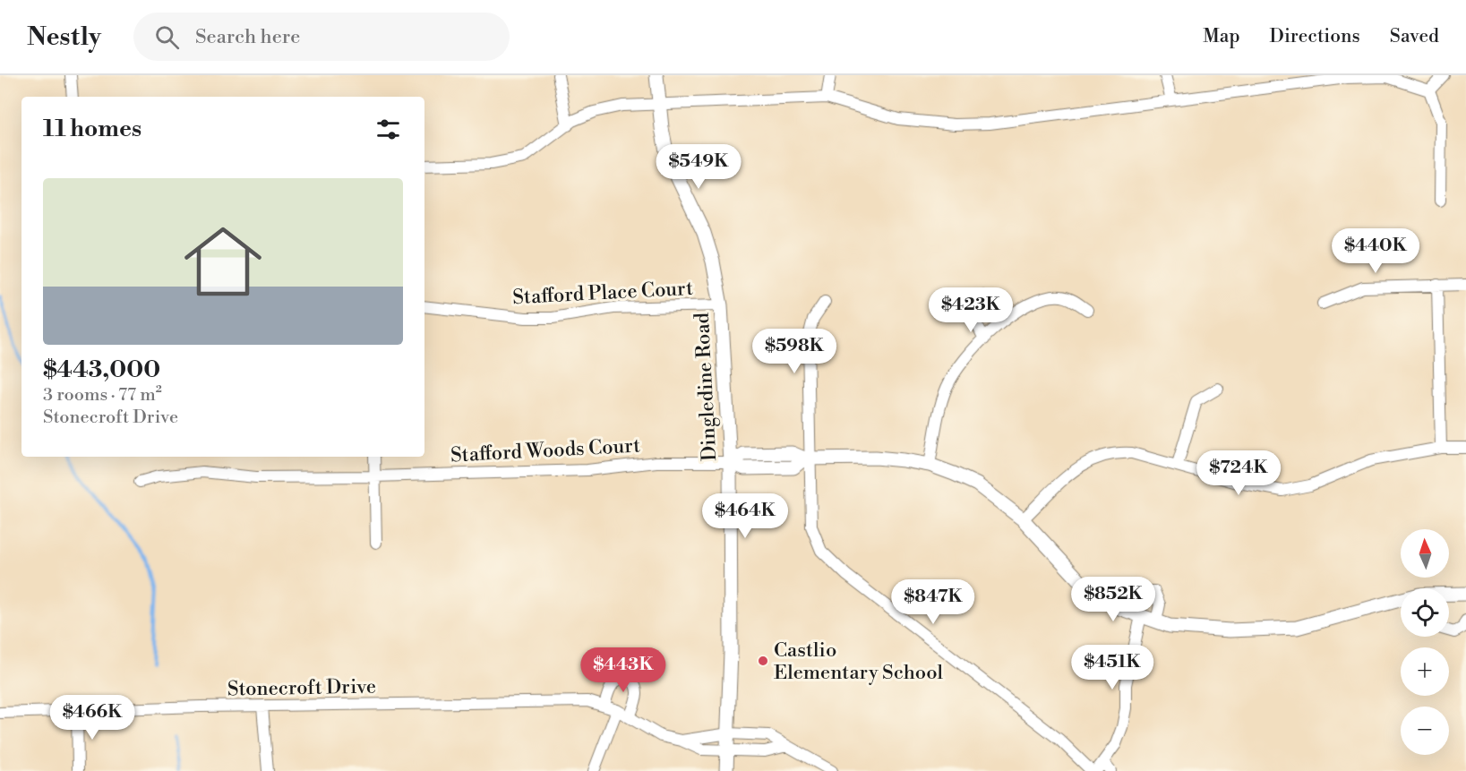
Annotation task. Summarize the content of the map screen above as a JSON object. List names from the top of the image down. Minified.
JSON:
{"streets":{"street":["Stafford Place Court","Dingledine Road","Stafford Woods Court","Stonecroft Drive"]},"crossings":[["Stafford Place Court","Dingledine Road"],["Dingledine Road","Stafford Woods Court"],["Dingledine Road","Stonecroft Drive"]],"places":["Castlio Elementary School"],"north":"top","page":{"header":"Nestly","search":"Search here","nav":["Map","Directions","Saved"],"heading":"11 homes","price":["$549K","$440K","$423K","$598K","$724K","$464K","$852K","$847K","$451K","$443K","$466K"],"list":[{"name":"$443,000","note":"3 rooms · 77 m² · Stonecroft Drive"}],"map_buttons":["+","−"]}}
